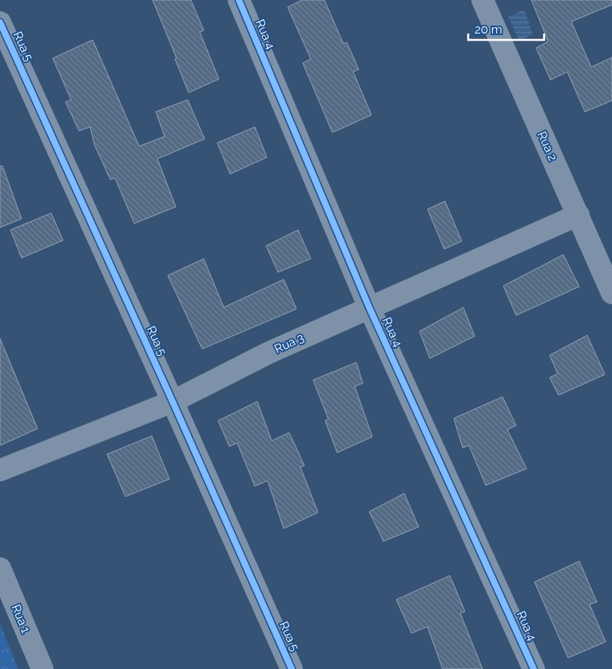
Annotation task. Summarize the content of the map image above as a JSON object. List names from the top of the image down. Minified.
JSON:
{"streets":{"street":["Rua 4","Rua 5","Rua 2","Rua 3","Rua 1"]},"crossings":[["Rua 4","Rua 3"],["Rua 5","Rua 3"],["Rua 2","Rua 3"]],"scale_bar":"20 m"}
